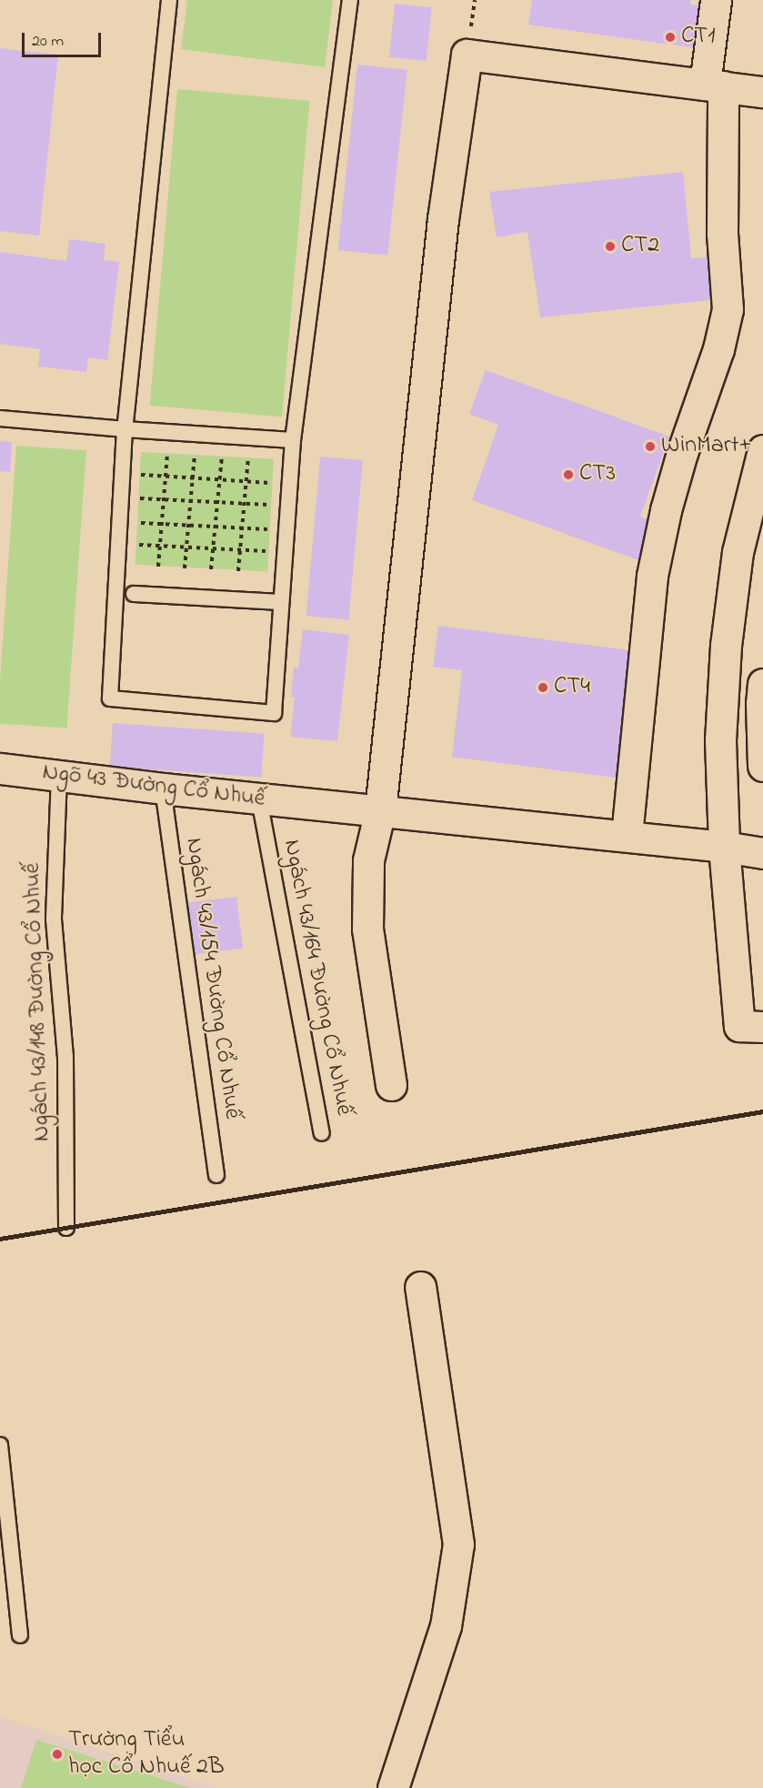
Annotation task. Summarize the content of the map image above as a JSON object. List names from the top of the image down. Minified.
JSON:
{"streets":{"street":["Ngõ 43 Đường Cổ Nhuế"],"lane":["Ngách 43/164 Đường Cổ Nhuế","Ngách 43/154 Đường Cổ Nhuế","Ngách 43/148 Đường Cổ Nhuế"]},"crossings":[["Ngõ 43 Đường Cổ Nhuế","Ngách 43/164 Đường Cổ Nhuế"],["Ngõ 43 Đường Cổ Nhuế","Ngách 43/154 Đường Cổ Nhuế"],["Ngõ 43 Đường Cổ Nhuế","Ngách 43/148 Đường Cổ Nhuế"]],"places":["CT1","CT2","WinMart+","CT3","CT4","Trường Tiểu học Cổ Nhuế 2B"],"scale_bar":"20 m"}
